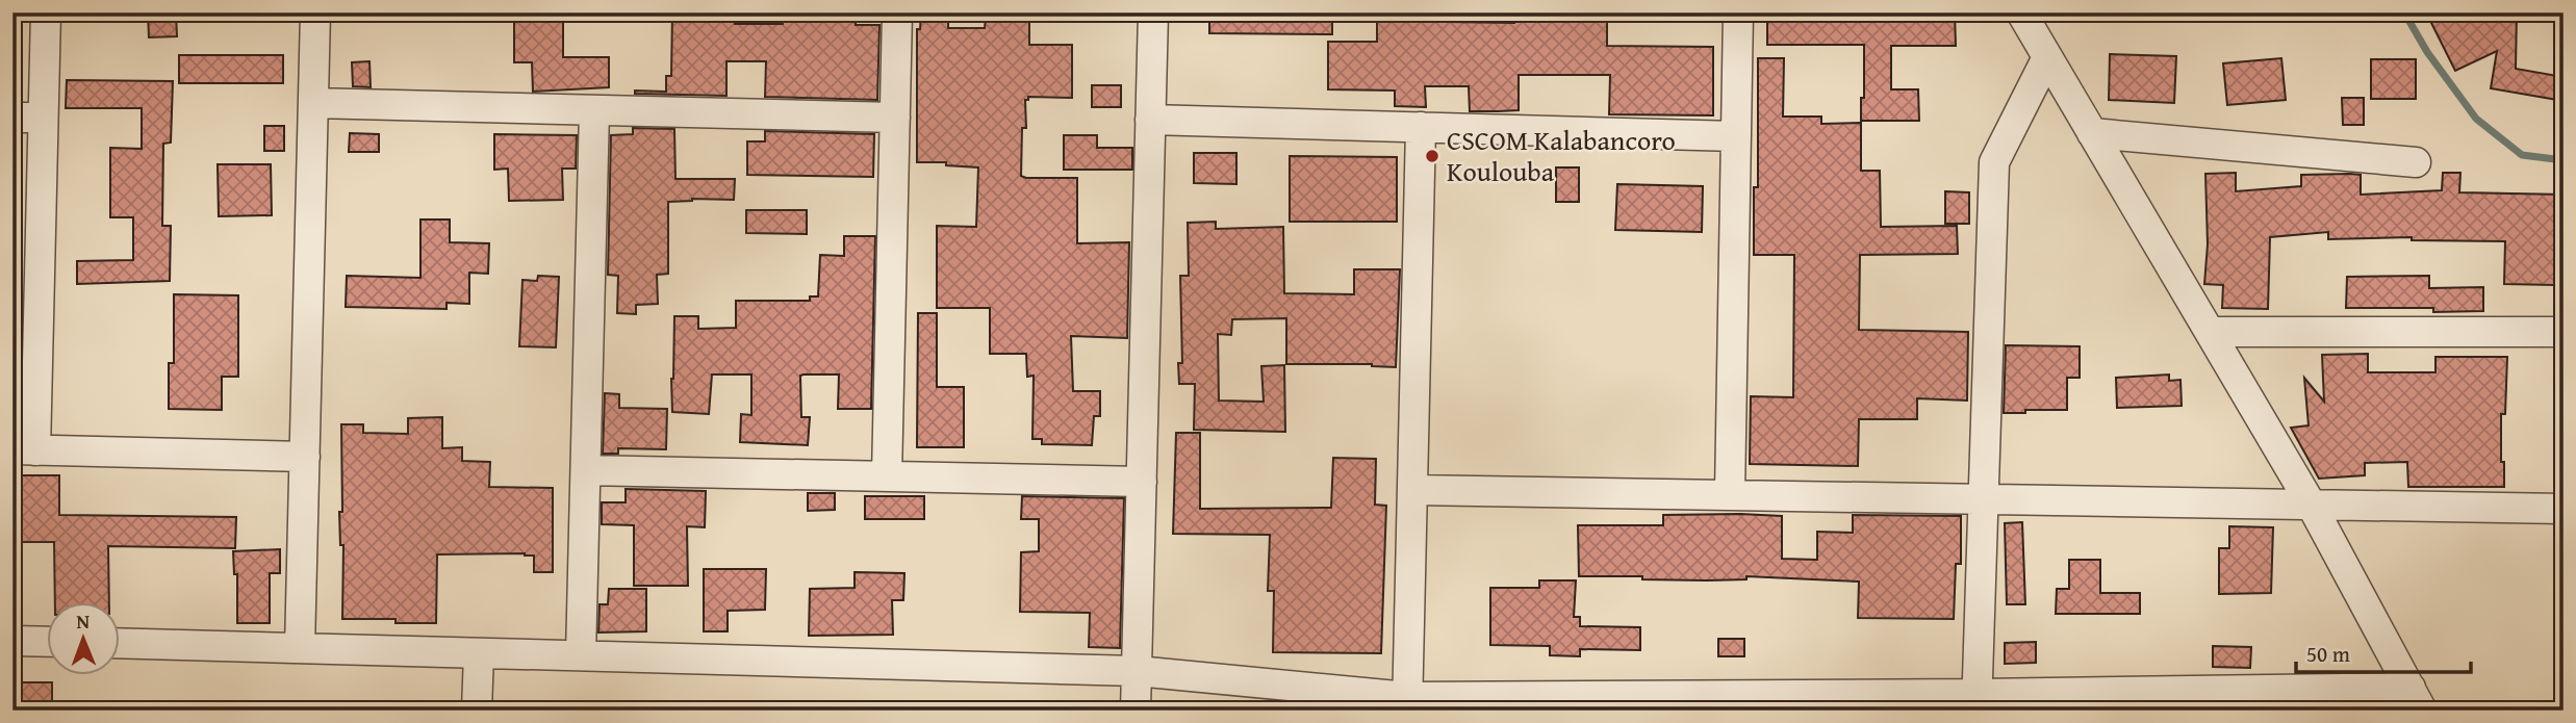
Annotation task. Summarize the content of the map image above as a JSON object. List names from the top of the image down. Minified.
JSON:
{"places":["CSCOM Kalabancoro Koulouba"],"scale_bar":"50 m","north":"top"}
